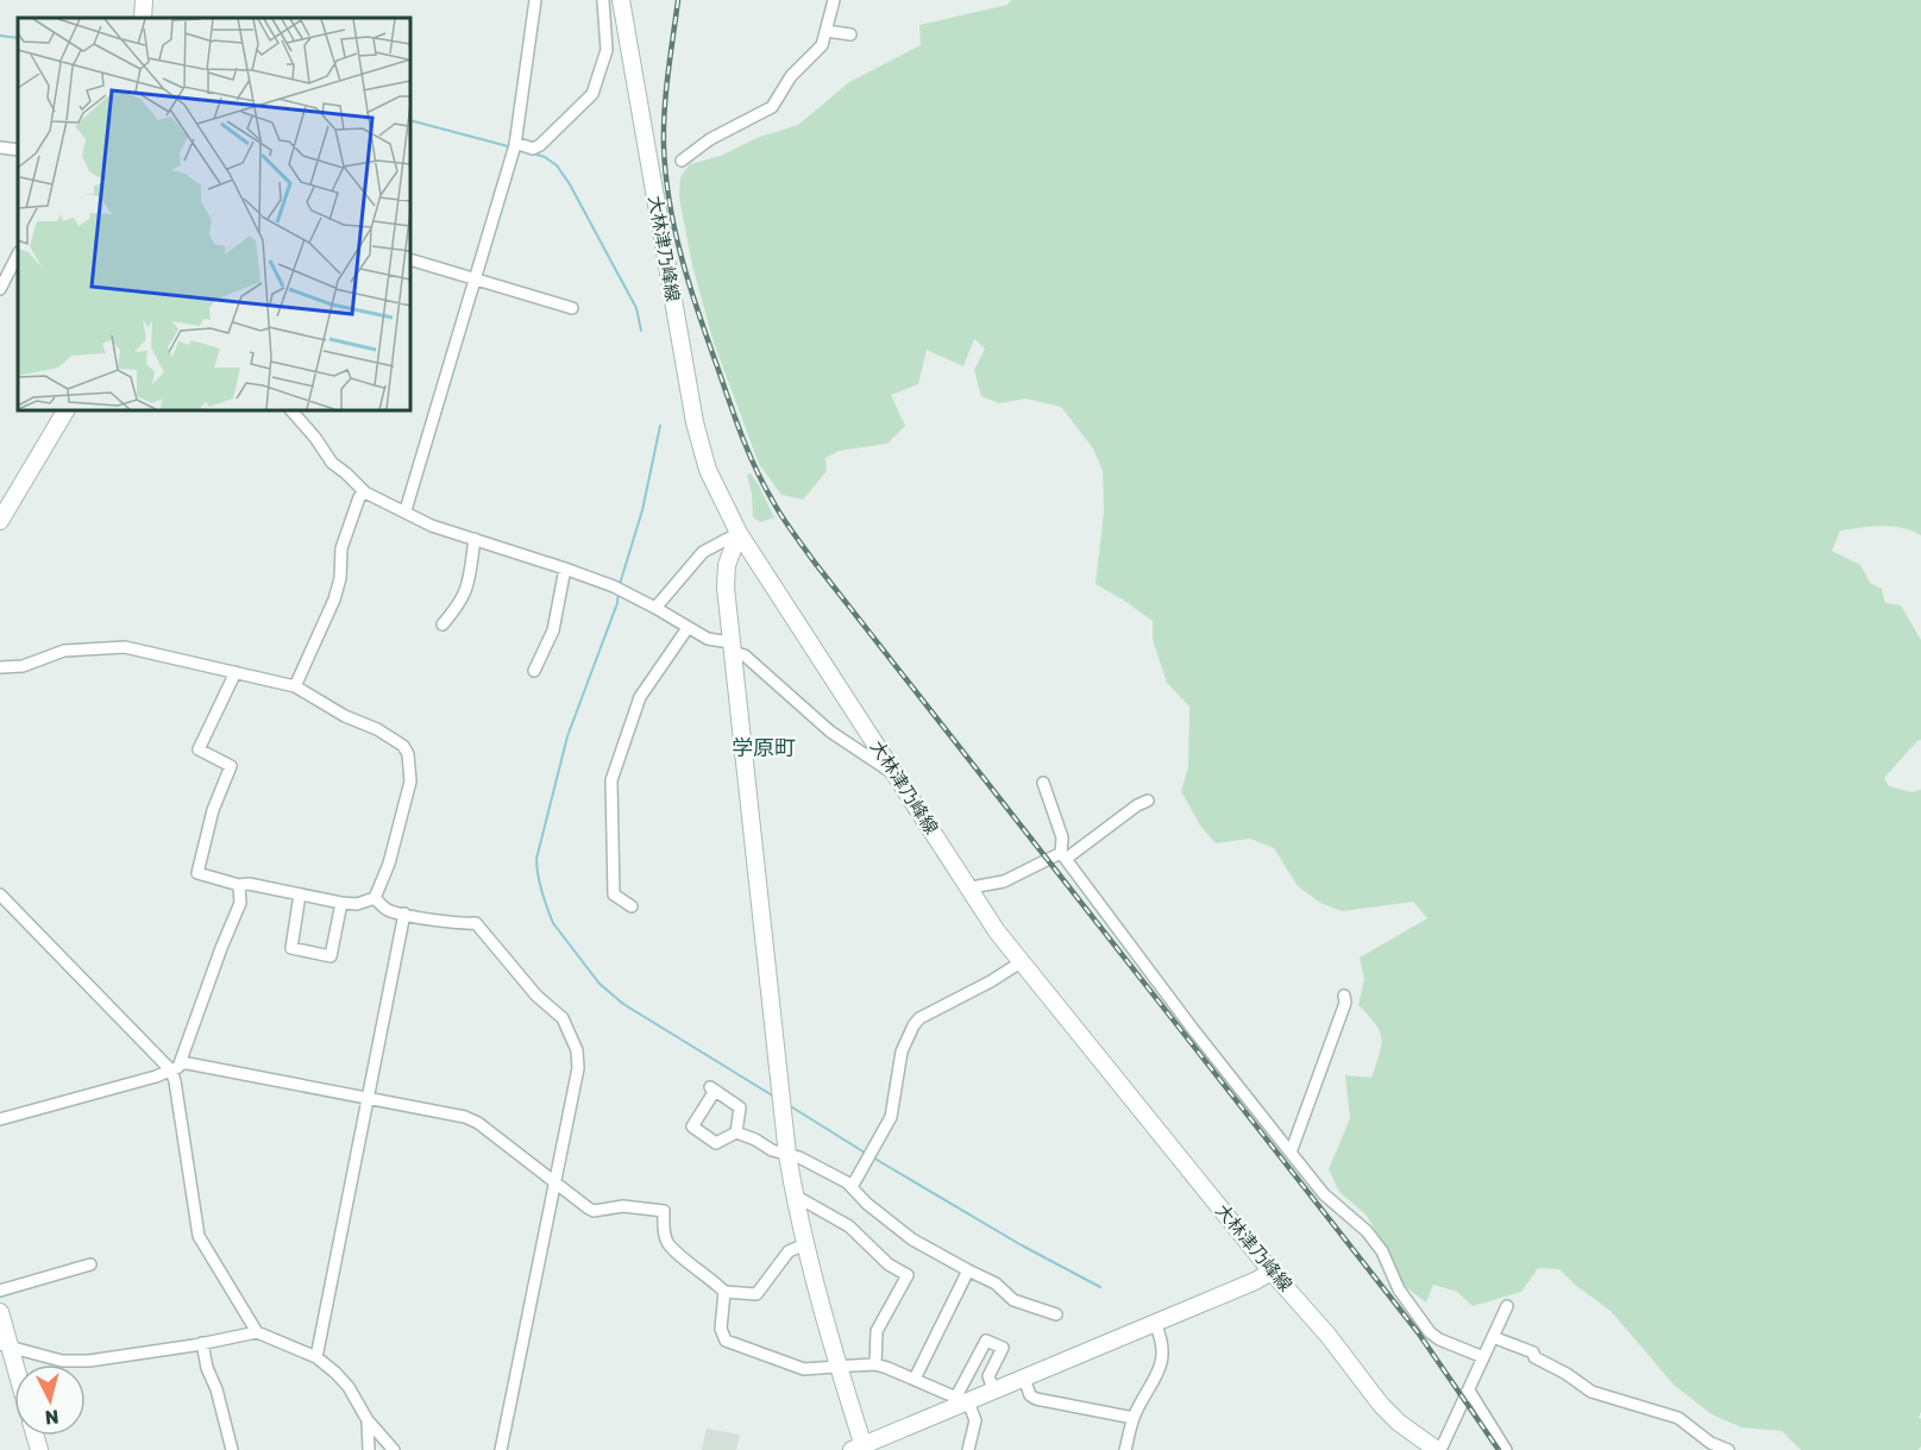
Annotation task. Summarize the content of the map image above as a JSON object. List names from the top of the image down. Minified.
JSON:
{"streets":{"main road":["大林津乃峰線"]},"districts":["学原町"],"north":"bottom"}
